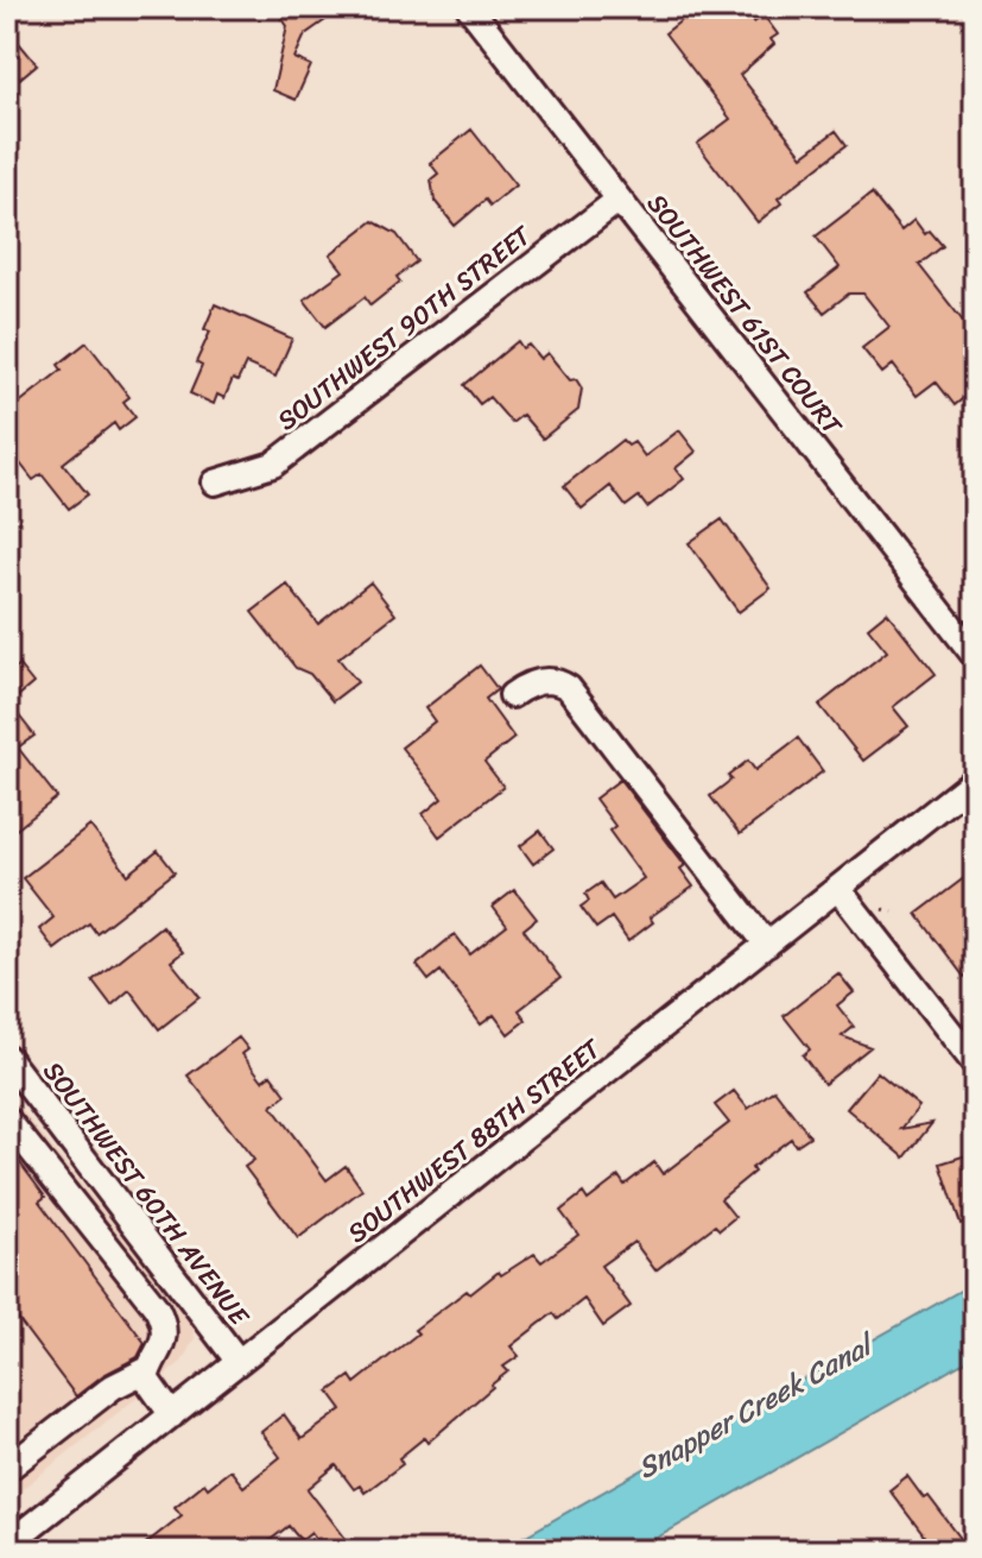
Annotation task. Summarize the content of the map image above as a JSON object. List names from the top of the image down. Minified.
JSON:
{"streets":{"street":["SOUTHWEST 61ST COURT","SOUTHWEST 90TH STREET","SOUTHWEST 88TH STREET","SOUTHWEST 60TH AVENUE"]},"crossings":[["SOUTHWEST 61ST COURT","SOUTHWEST 90TH STREET"],["SOUTHWEST 88TH STREET","SOUTHWEST 60TH AVENUE"]],"water":["Snapper Creek Canal"]}
